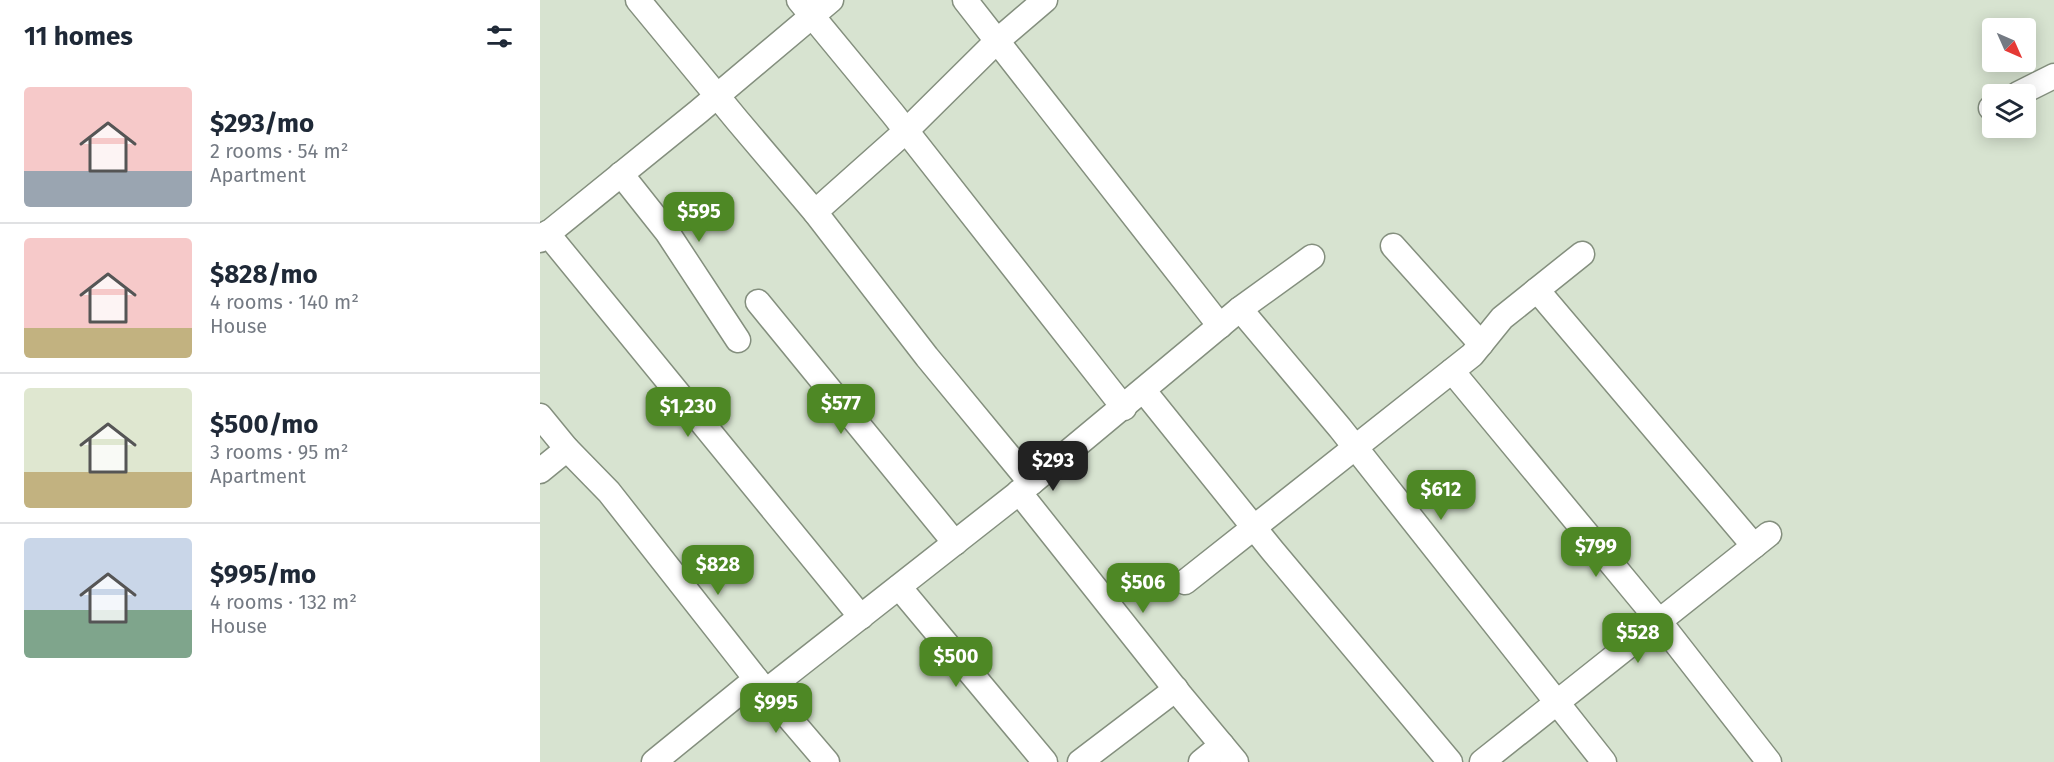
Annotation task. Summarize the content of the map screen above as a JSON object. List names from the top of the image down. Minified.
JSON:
{"north":"bottom right","page":{"heading":"11 homes","list":[{"name":"$293/mo","note":"2 rooms · 54 m² · Apartment"},{"name":"$828/mo","note":"4 rooms · 140 m² · House"},{"name":"$500/mo","note":"3 rooms · 95 m² · Apartment"},{"name":"$995/mo","note":"4 rooms · 132 m² · House"}],"price":["$595","$577","$1,230","$293","$612","$799","$828","$506","$528","$500","$995"]}}
